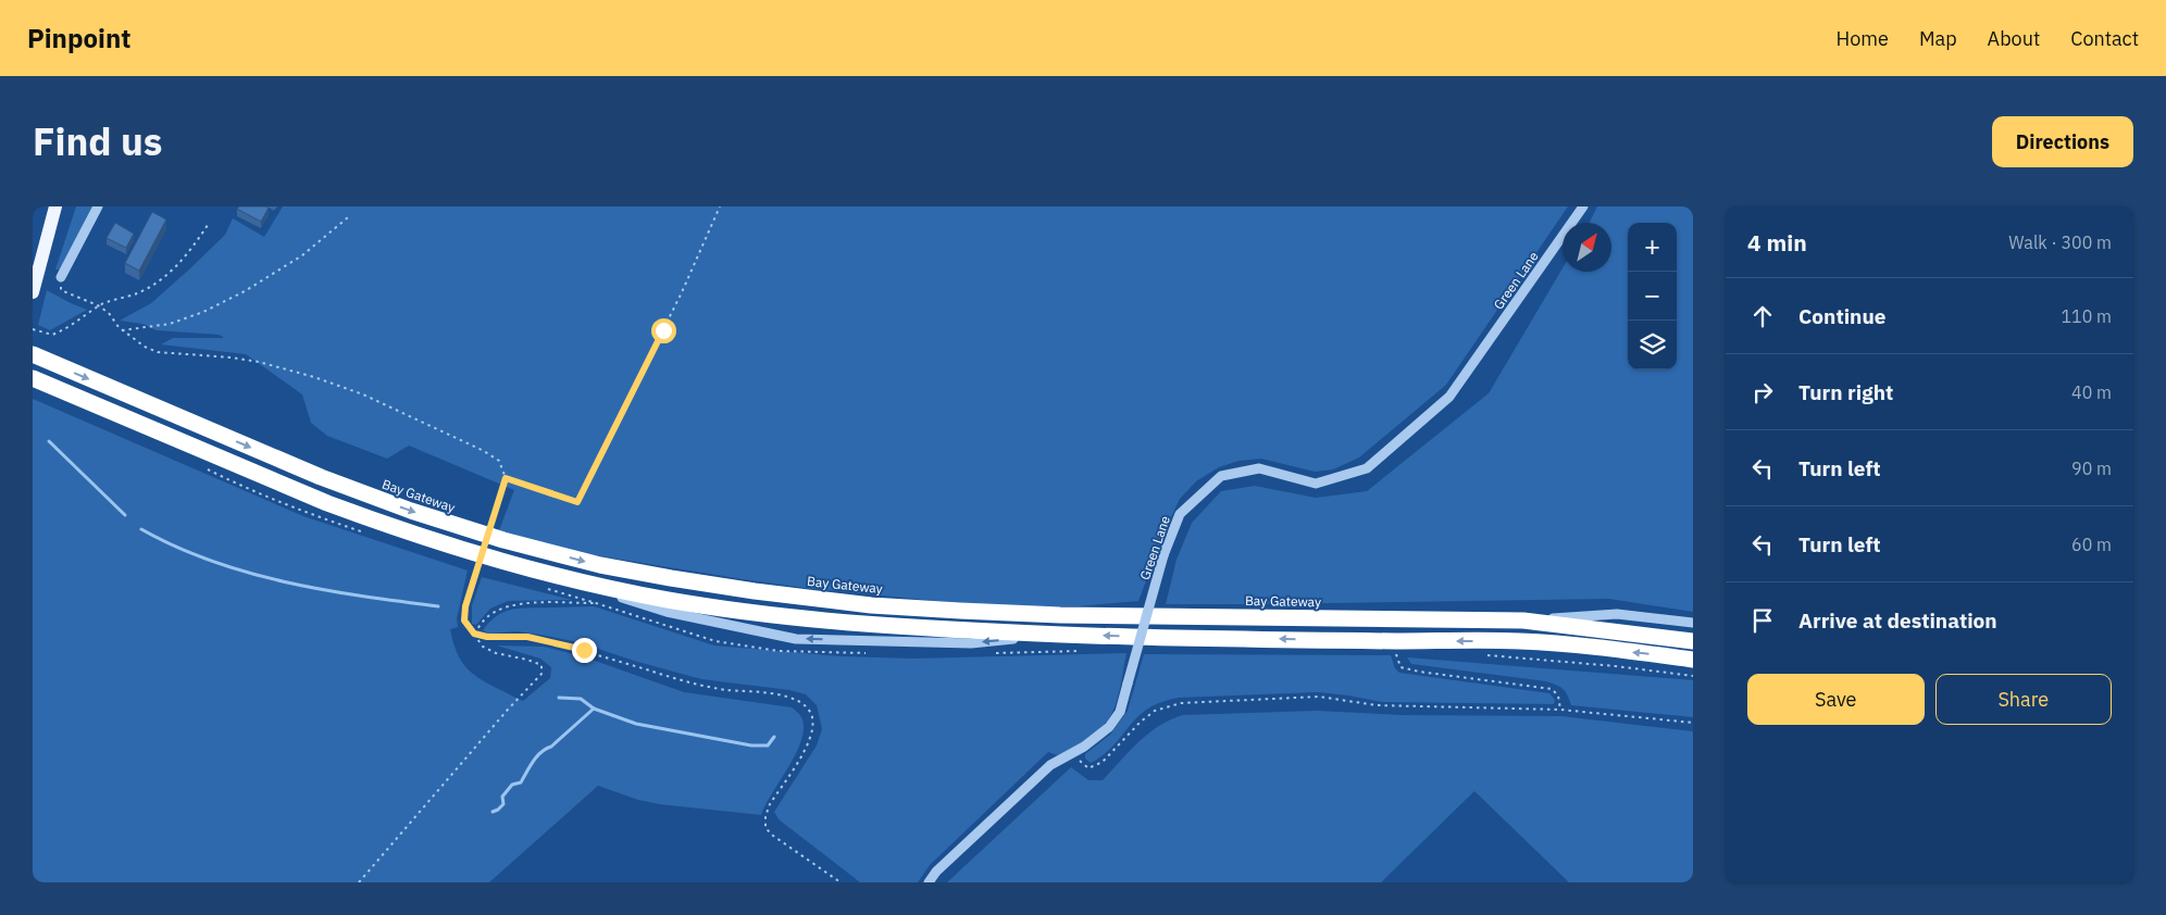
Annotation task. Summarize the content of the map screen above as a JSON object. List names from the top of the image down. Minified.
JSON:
{"streets":{"highway":["Bay Gateway"],"street":["Green Lane"]},"north":"top right","page":{"header":"Pinpoint","nav":["Home","Map","About","Contact"],"title":"Find us","buttons":["Directions",["Save","Share"]],"heading":["4 min","Walk · 300 m"],"map_buttons":["+","−"],"list":[["Continue","110 m"],["Turn right","40 m"],["Turn left","90 m"],["Turn left","60 m"],"Arrive at destination"]}}
